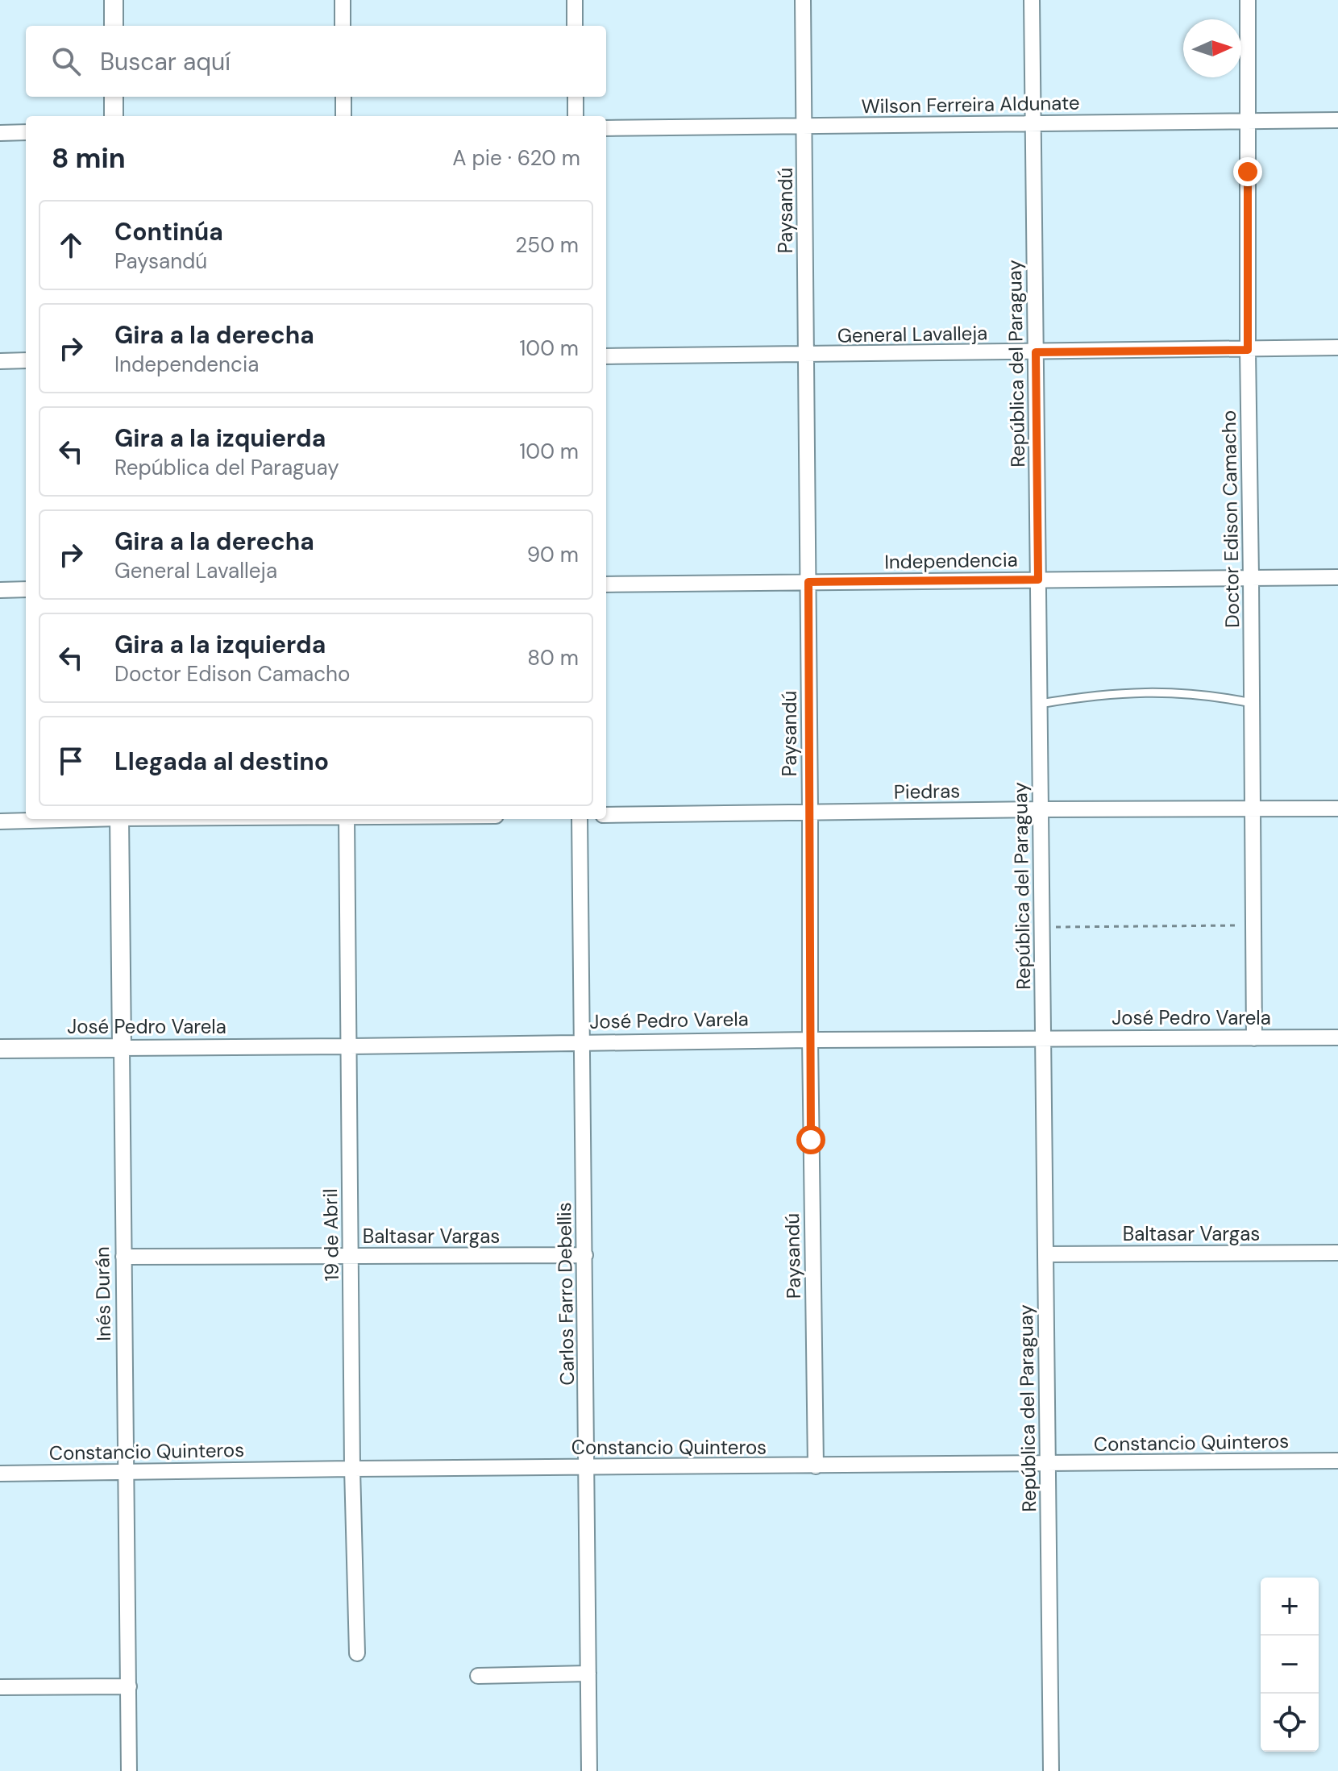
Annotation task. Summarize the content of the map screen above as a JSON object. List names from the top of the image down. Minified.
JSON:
{"streets":{"street":["Wilson Ferreira Aldunate","Paysandú","General Lavalleja","República del Paraguay","Doctor Edison Camacho","Independencia","Piedras","José Pedro Varela","Baltasar Vargas","19 de Abril","Inés Durán","Carlos Farro Debellis","Constancio Quinteros"]},"crossings":[["Wilson Ferreira Aldunate","Paysandú"],["Wilson Ferreira Aldunate","República del Paraguay"],["Wilson Ferreira Aldunate","Doctor Edison Camacho"],["Paysandú","General Lavalleja"],["Paysandú","Independencia"],["Paysandú","Piedras"],["Paysandú","José Pedro Varela"],["Paysandú","Constancio Quinteros"],["General Lavalleja","República del Paraguay"],["General Lavalleja","Doctor Edison Camacho"],["República del Paraguay","Independencia"],["República del Paraguay","Piedras"],["República del Paraguay","José Pedro Varela"],["República del Paraguay","Baltasar Vargas"],["República del Paraguay","Constancio Quinteros"],["Doctor Edison Camacho","Independencia"],["Doctor Edison Camacho","Piedras"],["Doctor Edison Camacho","José Pedro Varela"],["José Pedro Varela","19 de Abril"],["José Pedro Varela","Inés Durán"],["José Pedro Varela","Carlos Farro Debellis"],["Baltasar Vargas","19 de Abril"],["Baltasar Vargas","Inés Durán"],["Baltasar Vargas","Carlos Farro Debellis"],["19 de Abril","Constancio Quinteros"],["Inés Durán","Constancio Quinteros"],["Carlos Farro Debellis","Constancio Quinteros"]],"north":"right","page":{"search":"Buscar aquí","heading":["8 min","A pie · 620 m"],"list":[["Continúa","Paysandú","250 m"],["Gira a la derecha","Independencia","100 m"],["Gira a la izquierda","República del Paraguay","100 m"],["Gira a la derecha","General Lavalleja","90 m"],["Gira a la izquierda","Doctor Edison Camacho","80 m"],"Llegada al destino"],"map_buttons":["+","−"]}}
